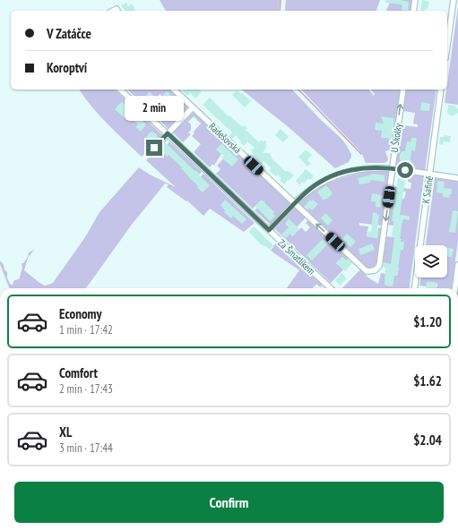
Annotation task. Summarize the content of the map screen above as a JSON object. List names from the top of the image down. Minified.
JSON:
{"streets":{"street":["Radešovská","U Školky","K Safině","Za Šmatlíkem"]},"crossings":[["Radešovská","U Školky"]],"one_way":["Radešovská"],"page":{"banner":["V Zatáčce","Koroptví"],"bubble":"2 min","list":[{"name":"Economy","note":"1 min · 17:42","value":"$1.20"},{"name":"Comfort","note":"2 min · 17:43","value":"$1.62"},{"name":"XL","note":"3 min · 17:44","value":"$2.04"}],"buttons":"Confirm"}}
